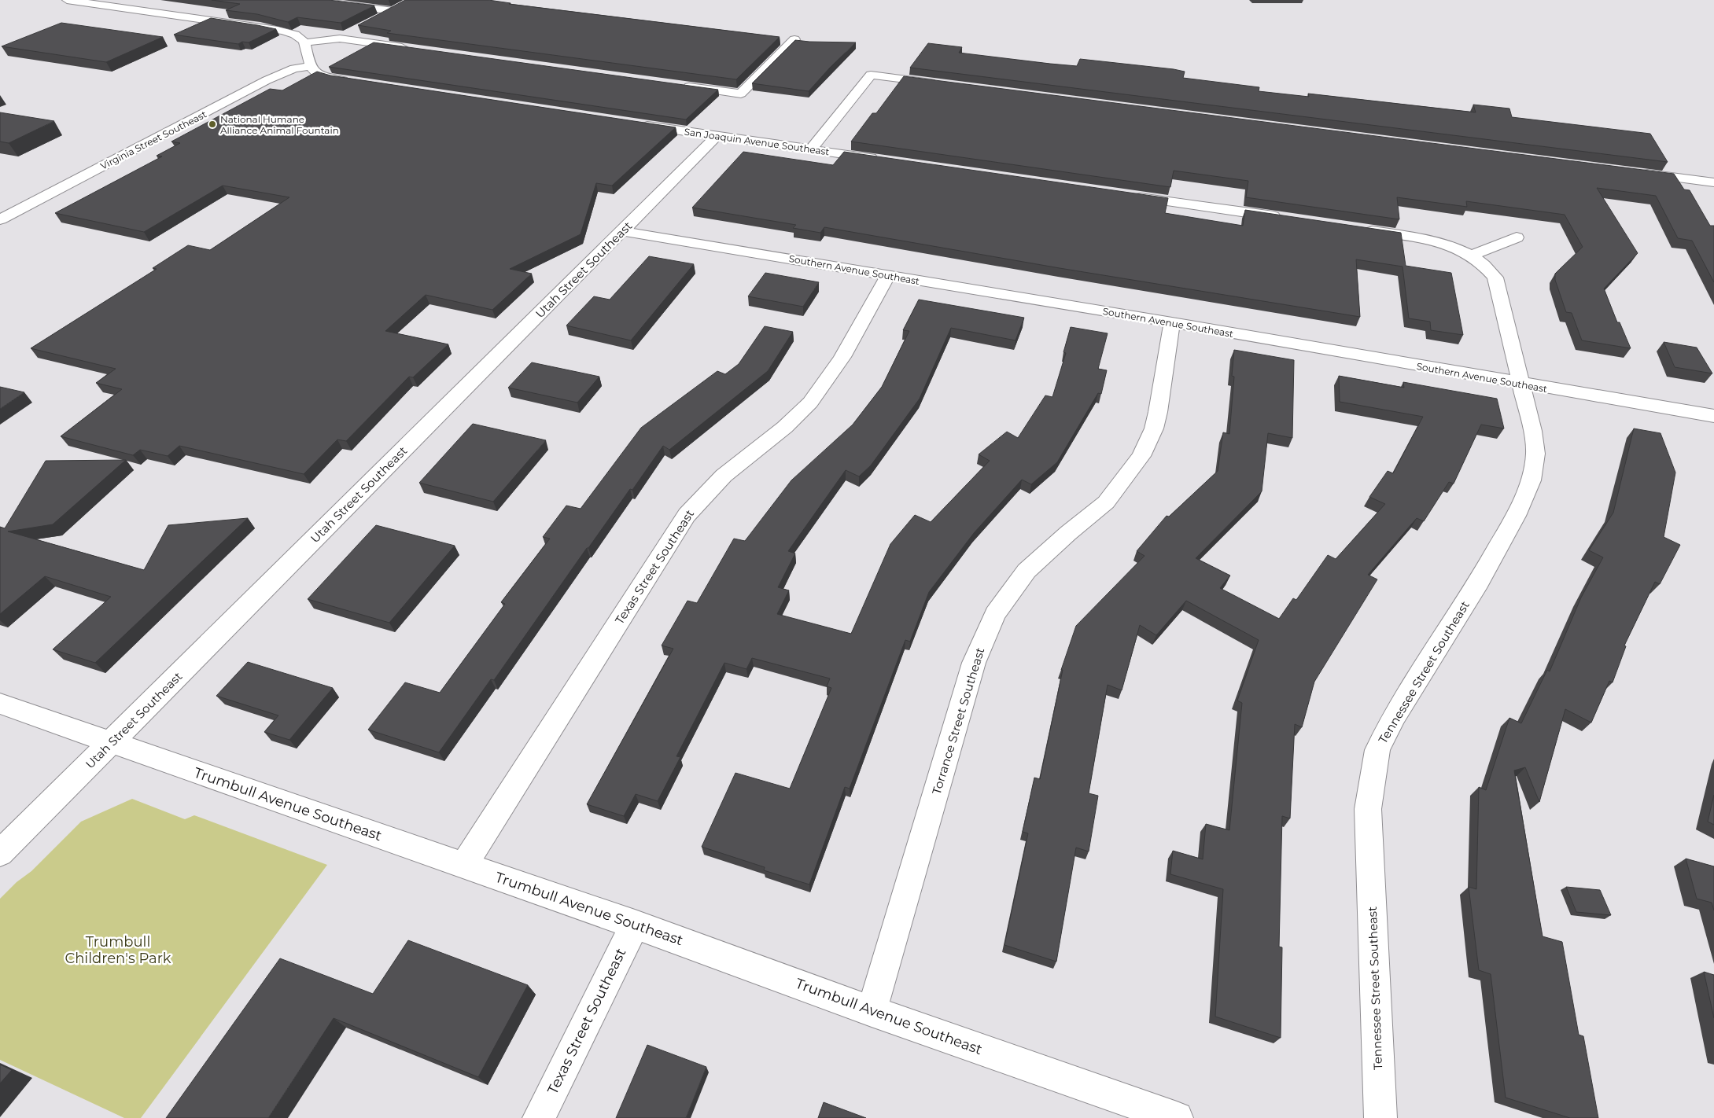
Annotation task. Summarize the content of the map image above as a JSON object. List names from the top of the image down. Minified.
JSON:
{"streets":{"street":["Virginia Street Southeast","San Joaquin Avenue Southeast","Utah Street Southeast","Southern Avenue Southeast","Texas Street Southeast","Tennessee Street Southeast","Torrance Street Southeast","Trumbull Avenue Southeast"]},"crossings":[["San Joaquin Avenue Southeast","Utah Street Southeast"],["Utah Street Southeast","Southern Avenue Southeast"],["Utah Street Southeast","Trumbull Avenue Southeast"],["Southern Avenue Southeast","Texas Street Southeast"],["Southern Avenue Southeast","Tennessee Street Southeast"],["Southern Avenue Southeast","Torrance Street Southeast"],["Texas Street Southeast","Trumbull Avenue Southeast"],["Torrance Street Southeast","Trumbull Avenue Southeast"]],"parks":["Trumbull Children's Park"],"places":["National Humane Alliance Animal Fountain"]}
